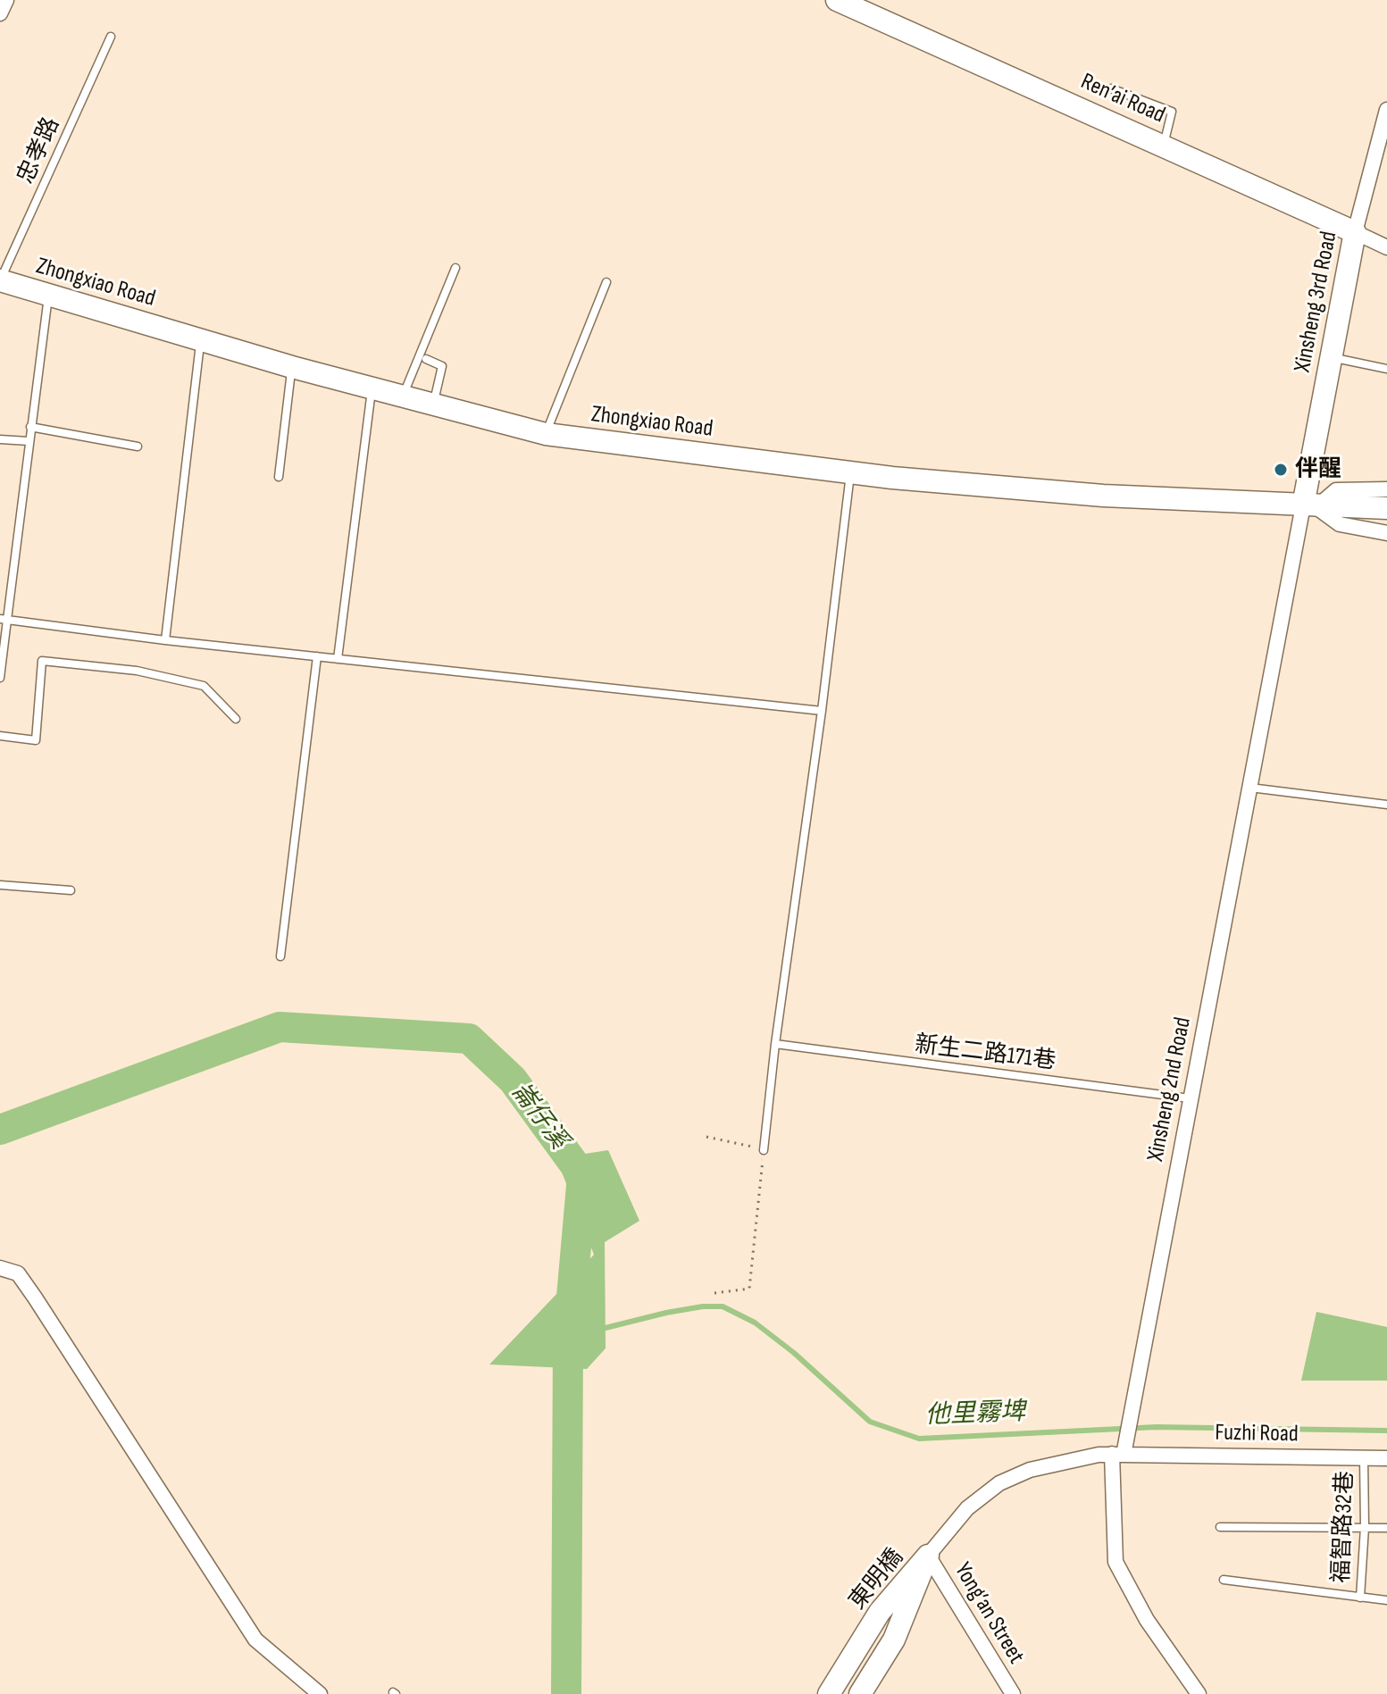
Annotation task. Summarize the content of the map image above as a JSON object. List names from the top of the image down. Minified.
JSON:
{"streets":{"main road":["Ren’ai Road","Zhongxiao Road","Xinsheng 3rd Road","東明橋"],"street":["Xinsheng 2nd Road","Fuzhi Road","Yong’an Street"],"lane":["忠孝路","新生二路171巷","福智路32巷"]},"crossings":[["Ren’ai Road","Xinsheng 3rd Road"],["忠孝路","Zhongxiao Road"],["Zhongxiao Road","Xinsheng 3rd Road"],["Zhongxiao Road","Xinsheng 2nd Road"],["Xinsheng 3rd Road","Xinsheng 2nd Road"],["新生二路171巷","Xinsheng 2nd Road"],["Xinsheng 2nd Road","Fuzhi Road"],["Fuzhi Road","福智路32巷"],["東明橋","Yong’an Street"]],"water":["崙仔溪","他里霧埤"],"places":["伴醒"]}
